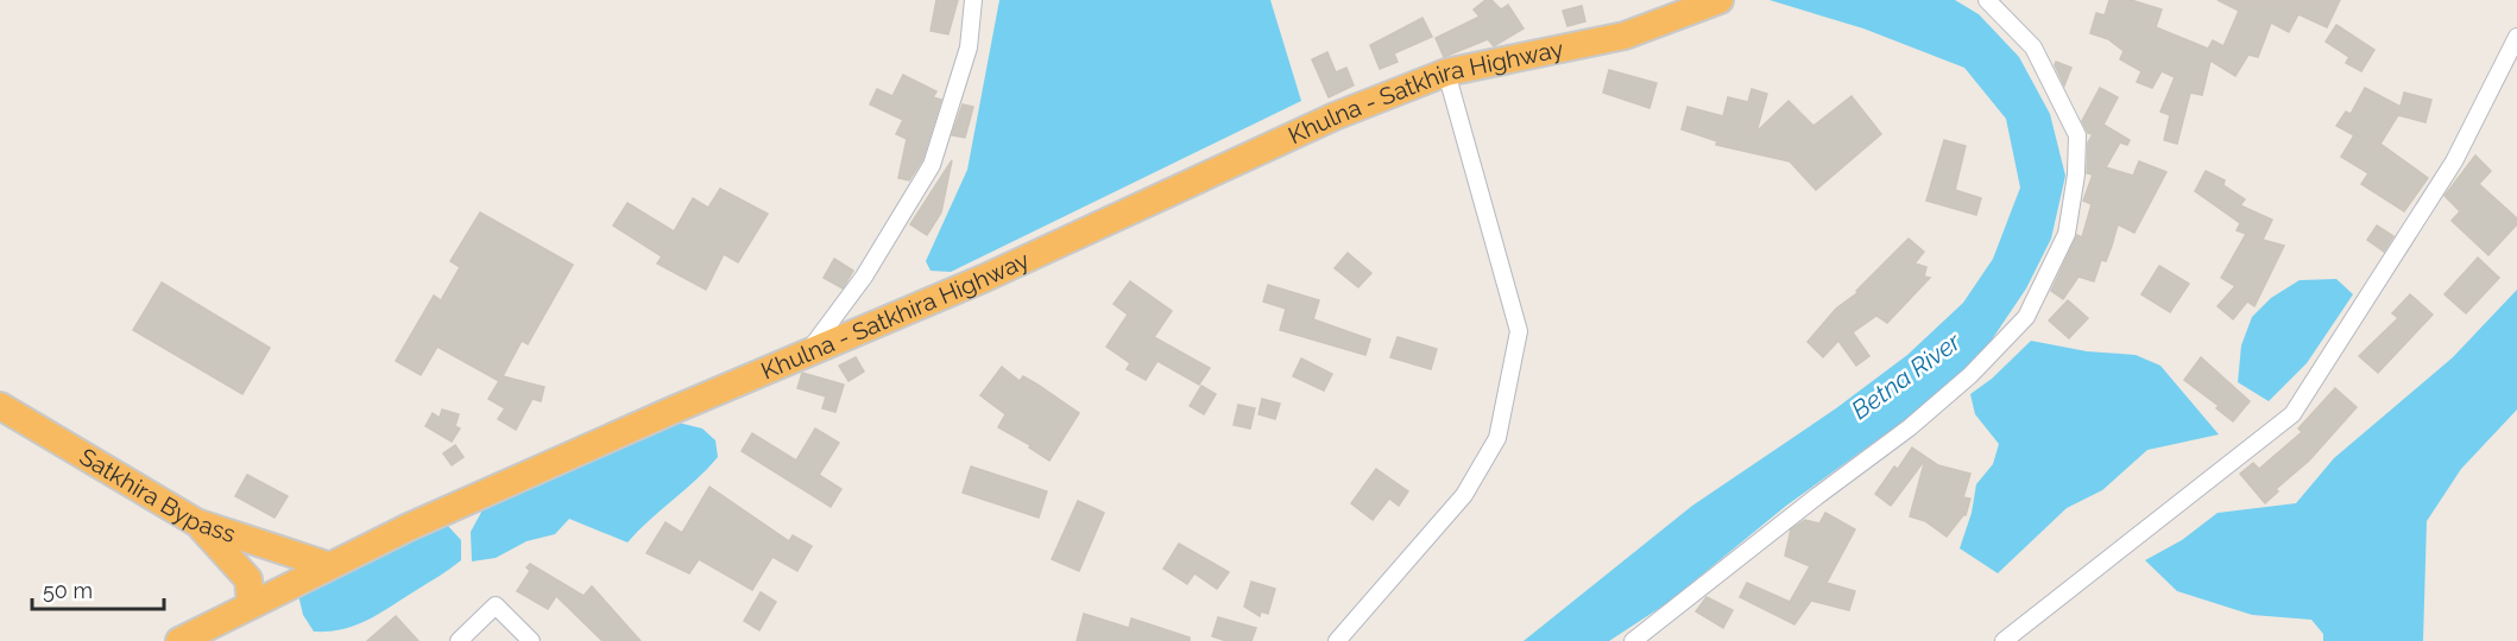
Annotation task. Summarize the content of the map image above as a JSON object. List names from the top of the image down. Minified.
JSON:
{"streets":{"highway":["Khulna - Satkhira Highway","Satkhira Bypass"]},"crossings":[["Khulna - Satkhira Highway","Satkhira Bypass"]],"water":["Betna River"],"scale_bar":"50 m"}
